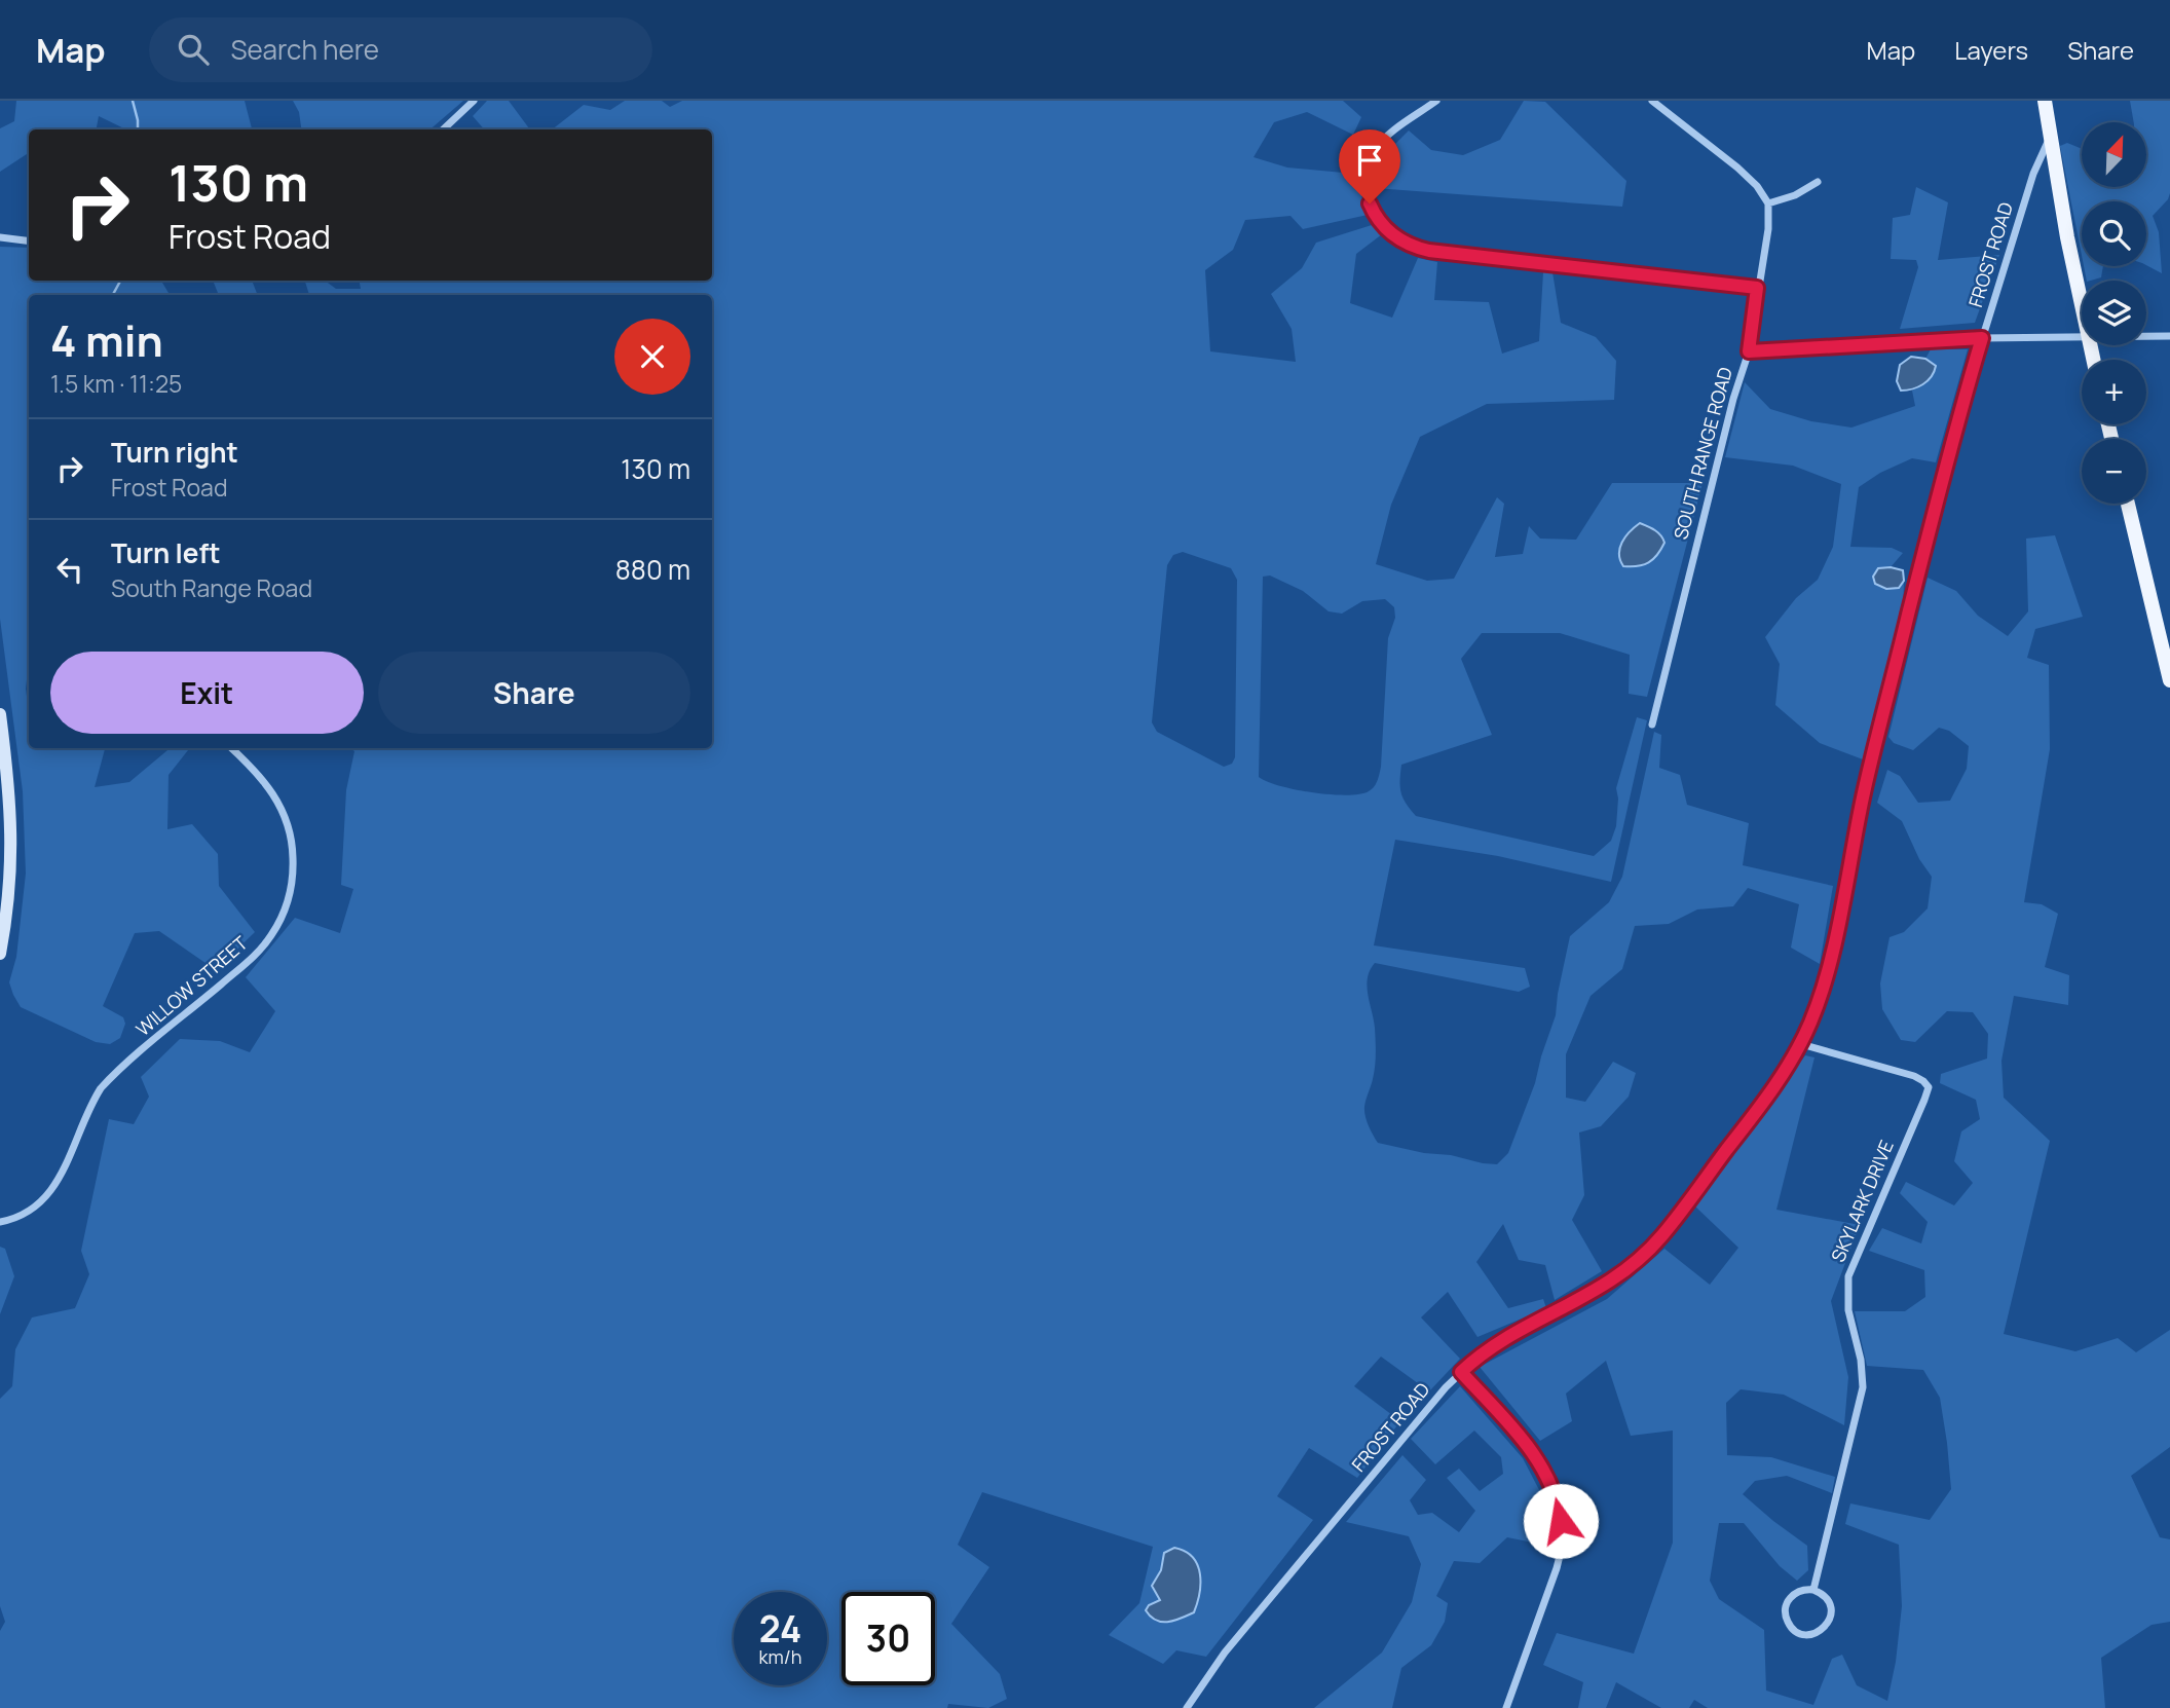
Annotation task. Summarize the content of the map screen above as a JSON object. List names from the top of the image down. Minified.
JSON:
{"streets":{"street":["FROST ROAD","SOUTH RANGE ROAD","WILLOW STREET","SKYLARK DRIVE"]},"crossings":[["FROST ROAD","SOUTH RANGE ROAD"],["FROST ROAD","SKYLARK DRIVE"]],"north":"top right","page":{"header":"Map","search":"Search here","nav":["Map","Layers","Share"],"map_buttons":["+","−"],"turn":["130 m","Frost Road"],"heading":["4 min","1.5 km · 11:25"],"list":[{"name":"Turn right","note":"Frost Road","value":"130 m"},{"name":"Turn left","note":"South Range Road","value":"880 m"}],"buttons":["Exit","Share"],"speed":"24 km/h","limit":"30"}}
